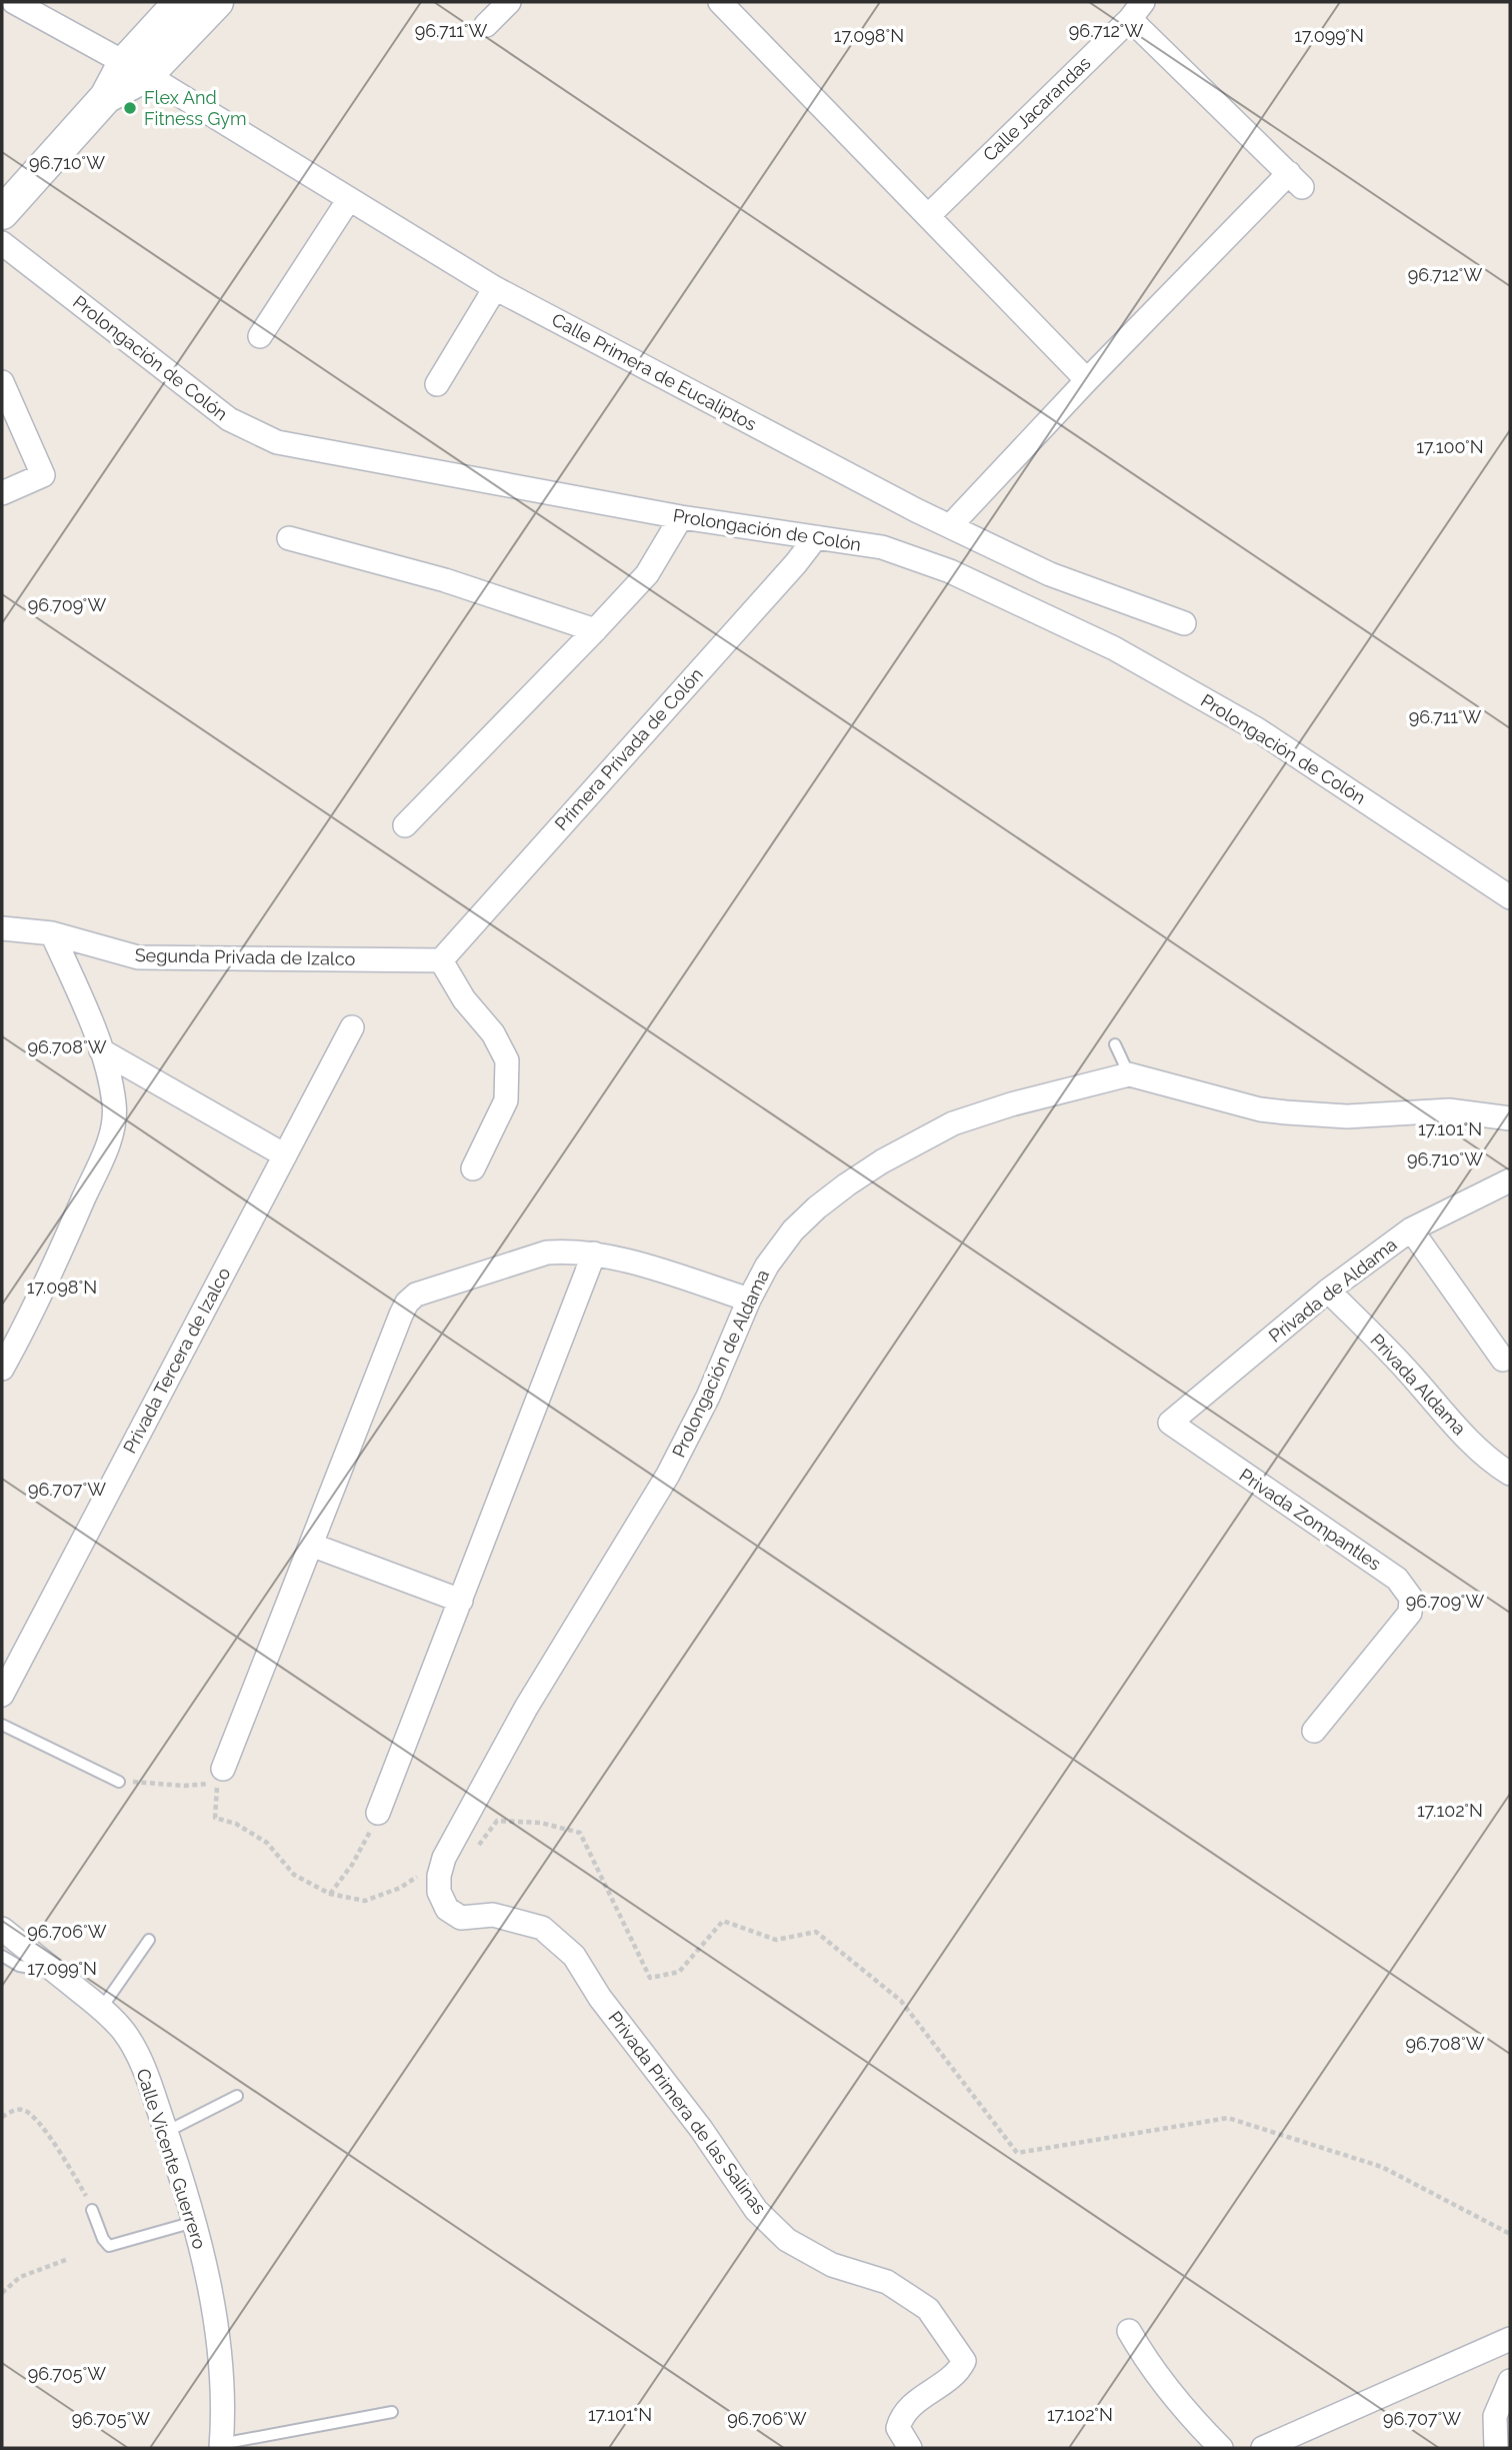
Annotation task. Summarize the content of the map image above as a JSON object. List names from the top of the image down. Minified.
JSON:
{"streets":{"street":["Calle Jacarandas","Prolongación de Colón","Calle Primera de Eucaliptos","Primera Privada de Colón","Segunda Privada de Izalco","Privada de Aldama","Privada Tercera de Izalco","Prolongación de Aldama","Privada Aldama","Privada Zompantles","Privada Primera de las Salinas","Calle Vicente Guerrero"]},"crossings":[["Prolongación de Colón","Primera Privada de Colón"],["Primera Privada de Colón","Segunda Privada de Izalco"],["Privada de Aldama","Privada Aldama"],["Privada de Aldama","Privada Zompantles"],["Prolongación de Aldama","Privada Primera de las Salinas"]],"places":["Flex And Fitness Gym"],"coordinates":["96.712°W","96.711°W","17.098°N","17.099°N","96.710°W","17.100°N","96.709°W","96.708°W","17.101°N","96.707°W","17.102°N","96.706°W","96.705°W"]}
